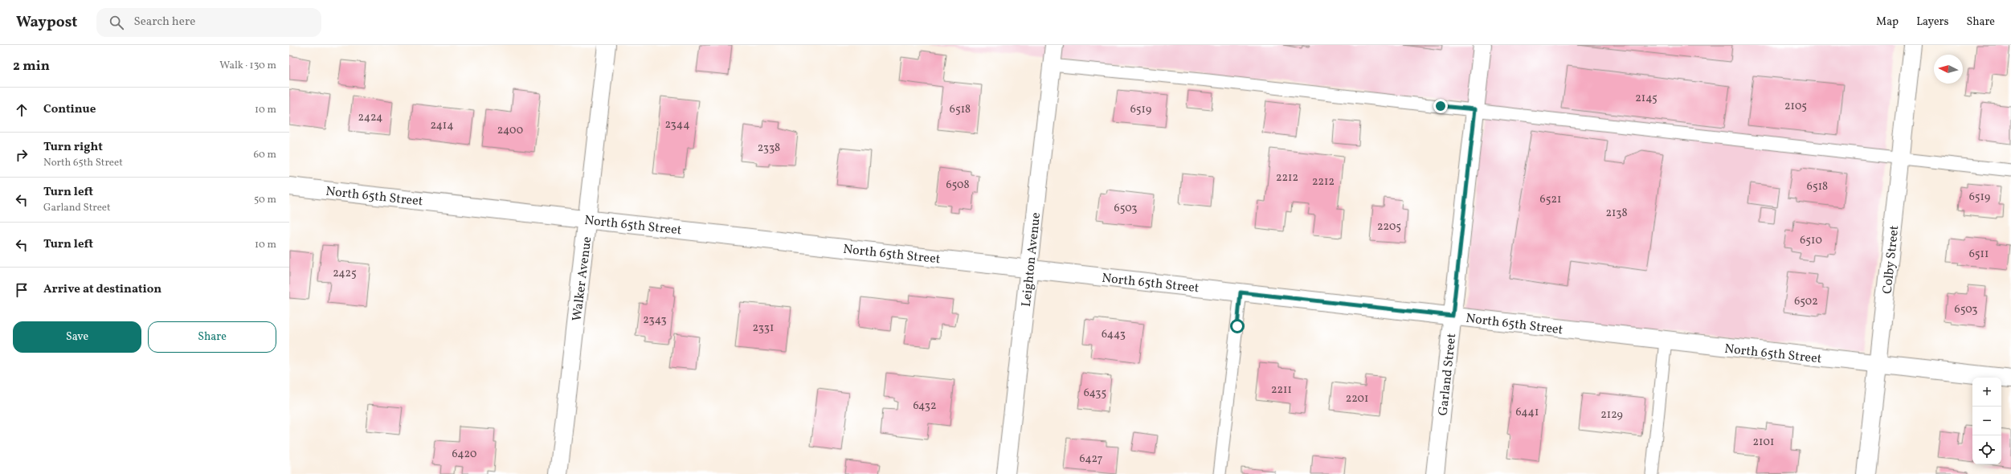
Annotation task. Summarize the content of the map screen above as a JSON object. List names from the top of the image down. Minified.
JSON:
{"streets":{"street":["North 65th Street","Leighton Avenue","Colby Street","Walker Avenue","Garland Street"]},"crossings":[["North 65th Street","Leighton Avenue"],["North 65th Street","Colby Street"],["North 65th Street","Walker Avenue"],["North 65th Street","Garland Street"]],"house_numbers":["2145","2105","6518","6519","2424","2344","2414","2400","2338","2212","2212","6508","6518","6519","6521","6503","2138","2205","6510","6511","2425","6502","6503","2343","2331","6443","2211","6435","2201","6432","6441","2129","2101","6420","6427"],"north":"left","page":{"header":"Waypost","search":"Search here","nav":["Map","Layers","Share"],"heading":["2 min","Walk · 130 m"],"list":[["Continue","10 m"],["Turn right","North 65th Street","60 m"],["Turn left","Garland Street","50 m"],["Turn left","10 m"],"Arrive at destination"],"buttons":["Save","Share"],"map_buttons":["+","−"]}}
